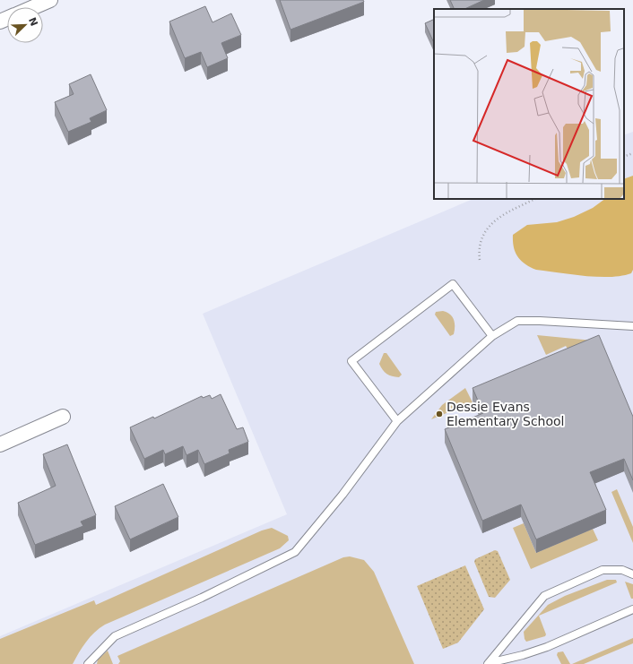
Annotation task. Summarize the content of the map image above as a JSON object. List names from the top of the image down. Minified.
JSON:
{"places":["Dessie Evans Elementary School"],"north":"top right"}
